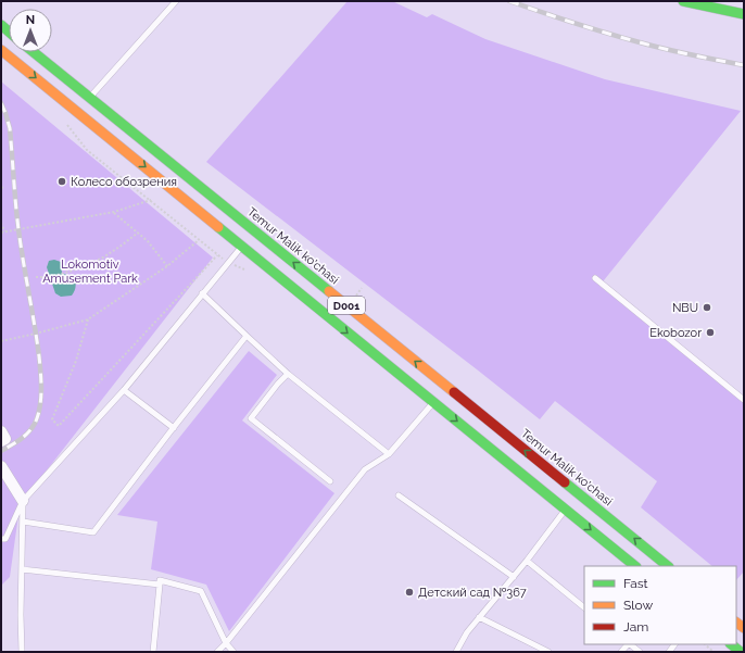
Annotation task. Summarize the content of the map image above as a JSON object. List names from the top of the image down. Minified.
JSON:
{"streets":{"main road":["Temur Malik ko'chasi","D001"]},"parks":["Lokomotiv Amusement Park"],"places":["Колесо обозрения","NBU","Ekobozor","Детский сад №367"],"legend":["Fast","Slow","Jam"],"north":"top"}
